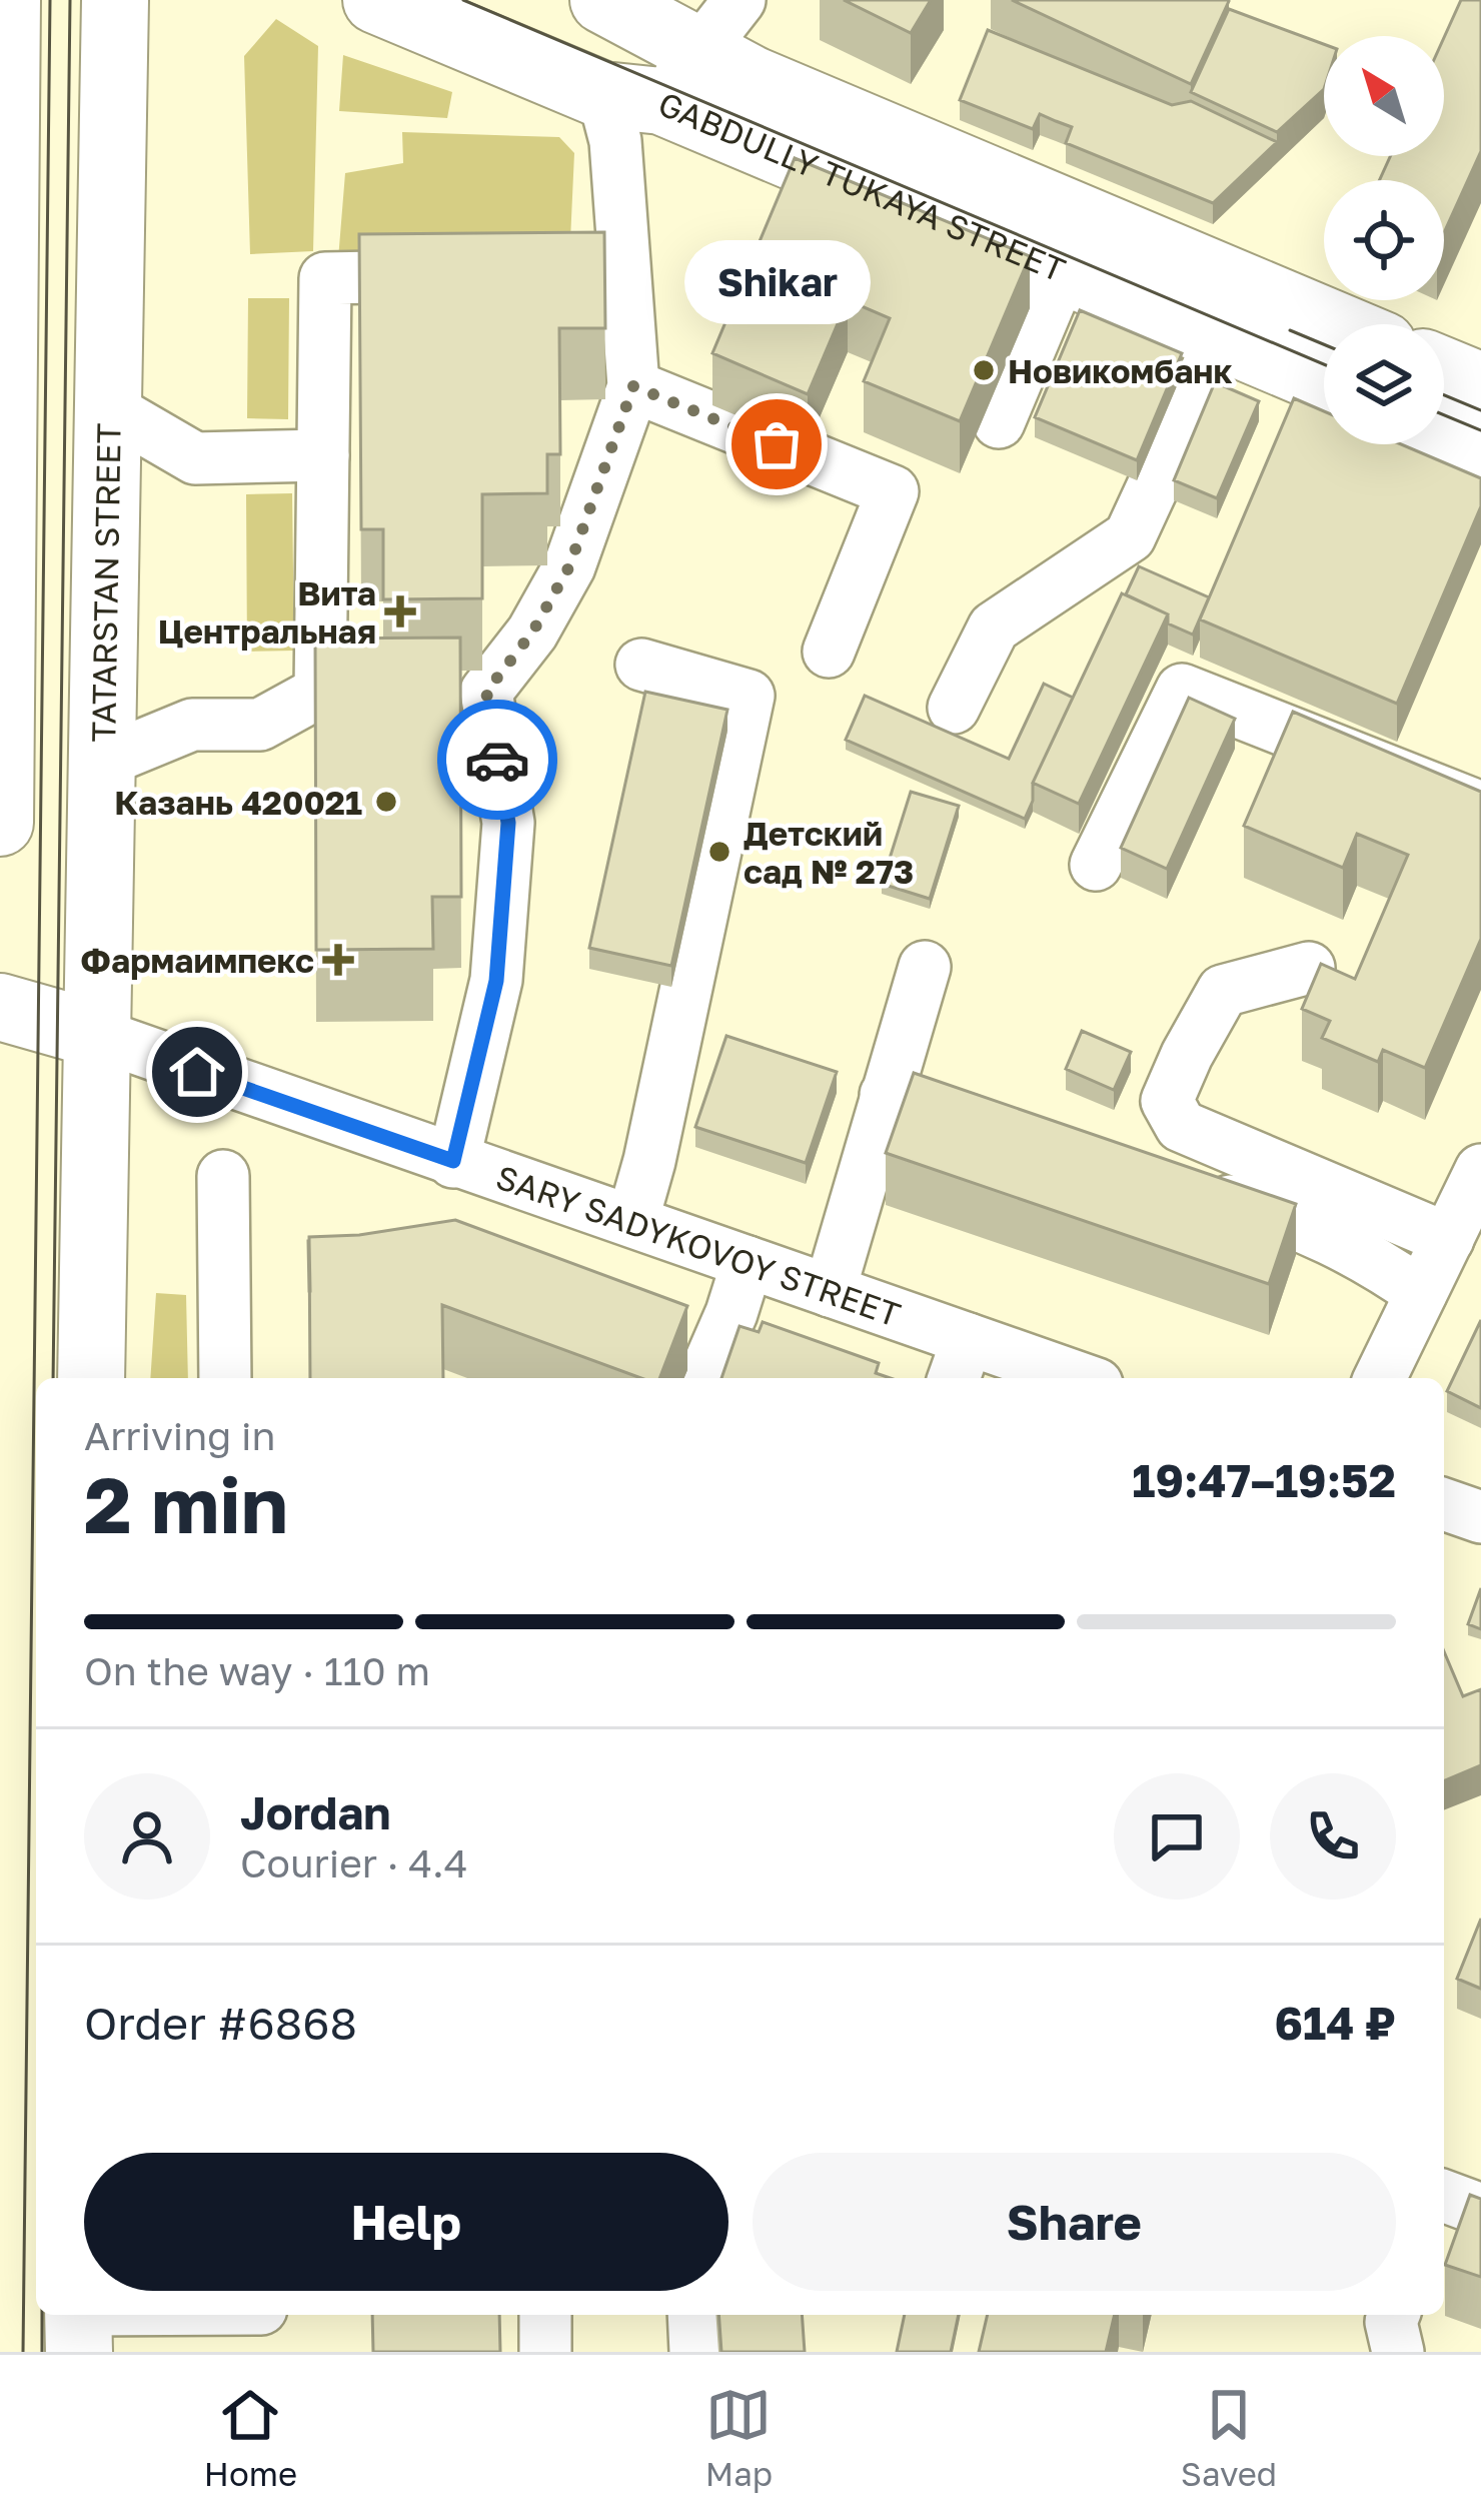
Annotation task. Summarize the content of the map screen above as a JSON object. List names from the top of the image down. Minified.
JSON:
{"streets":{"main road":["GABDULLY TUKAYA STREET","TATARSTAN STREET"],"street":["SARY SADYKOVOY STREET"]},"crossings":[["TATARSTAN STREET","SARY SADYKOVOY STREET"]],"places":{"other":["Новикомбанк","Shikar","Казань 420021","Детский сад № 273"],"health":["Вита Центральная","Фармаимпекс"]},"north":"top left","page":{"bubble":"Shikar","heading":["2 min","Arriving in","19:47–19:52"],"panel":["Jordan","Courier · 4.4","Order #6868","614 ₽"],"bar":"On the way · 110 m","buttons":["Help","Share"],"tabs":["Home","Map","Saved"]}}
